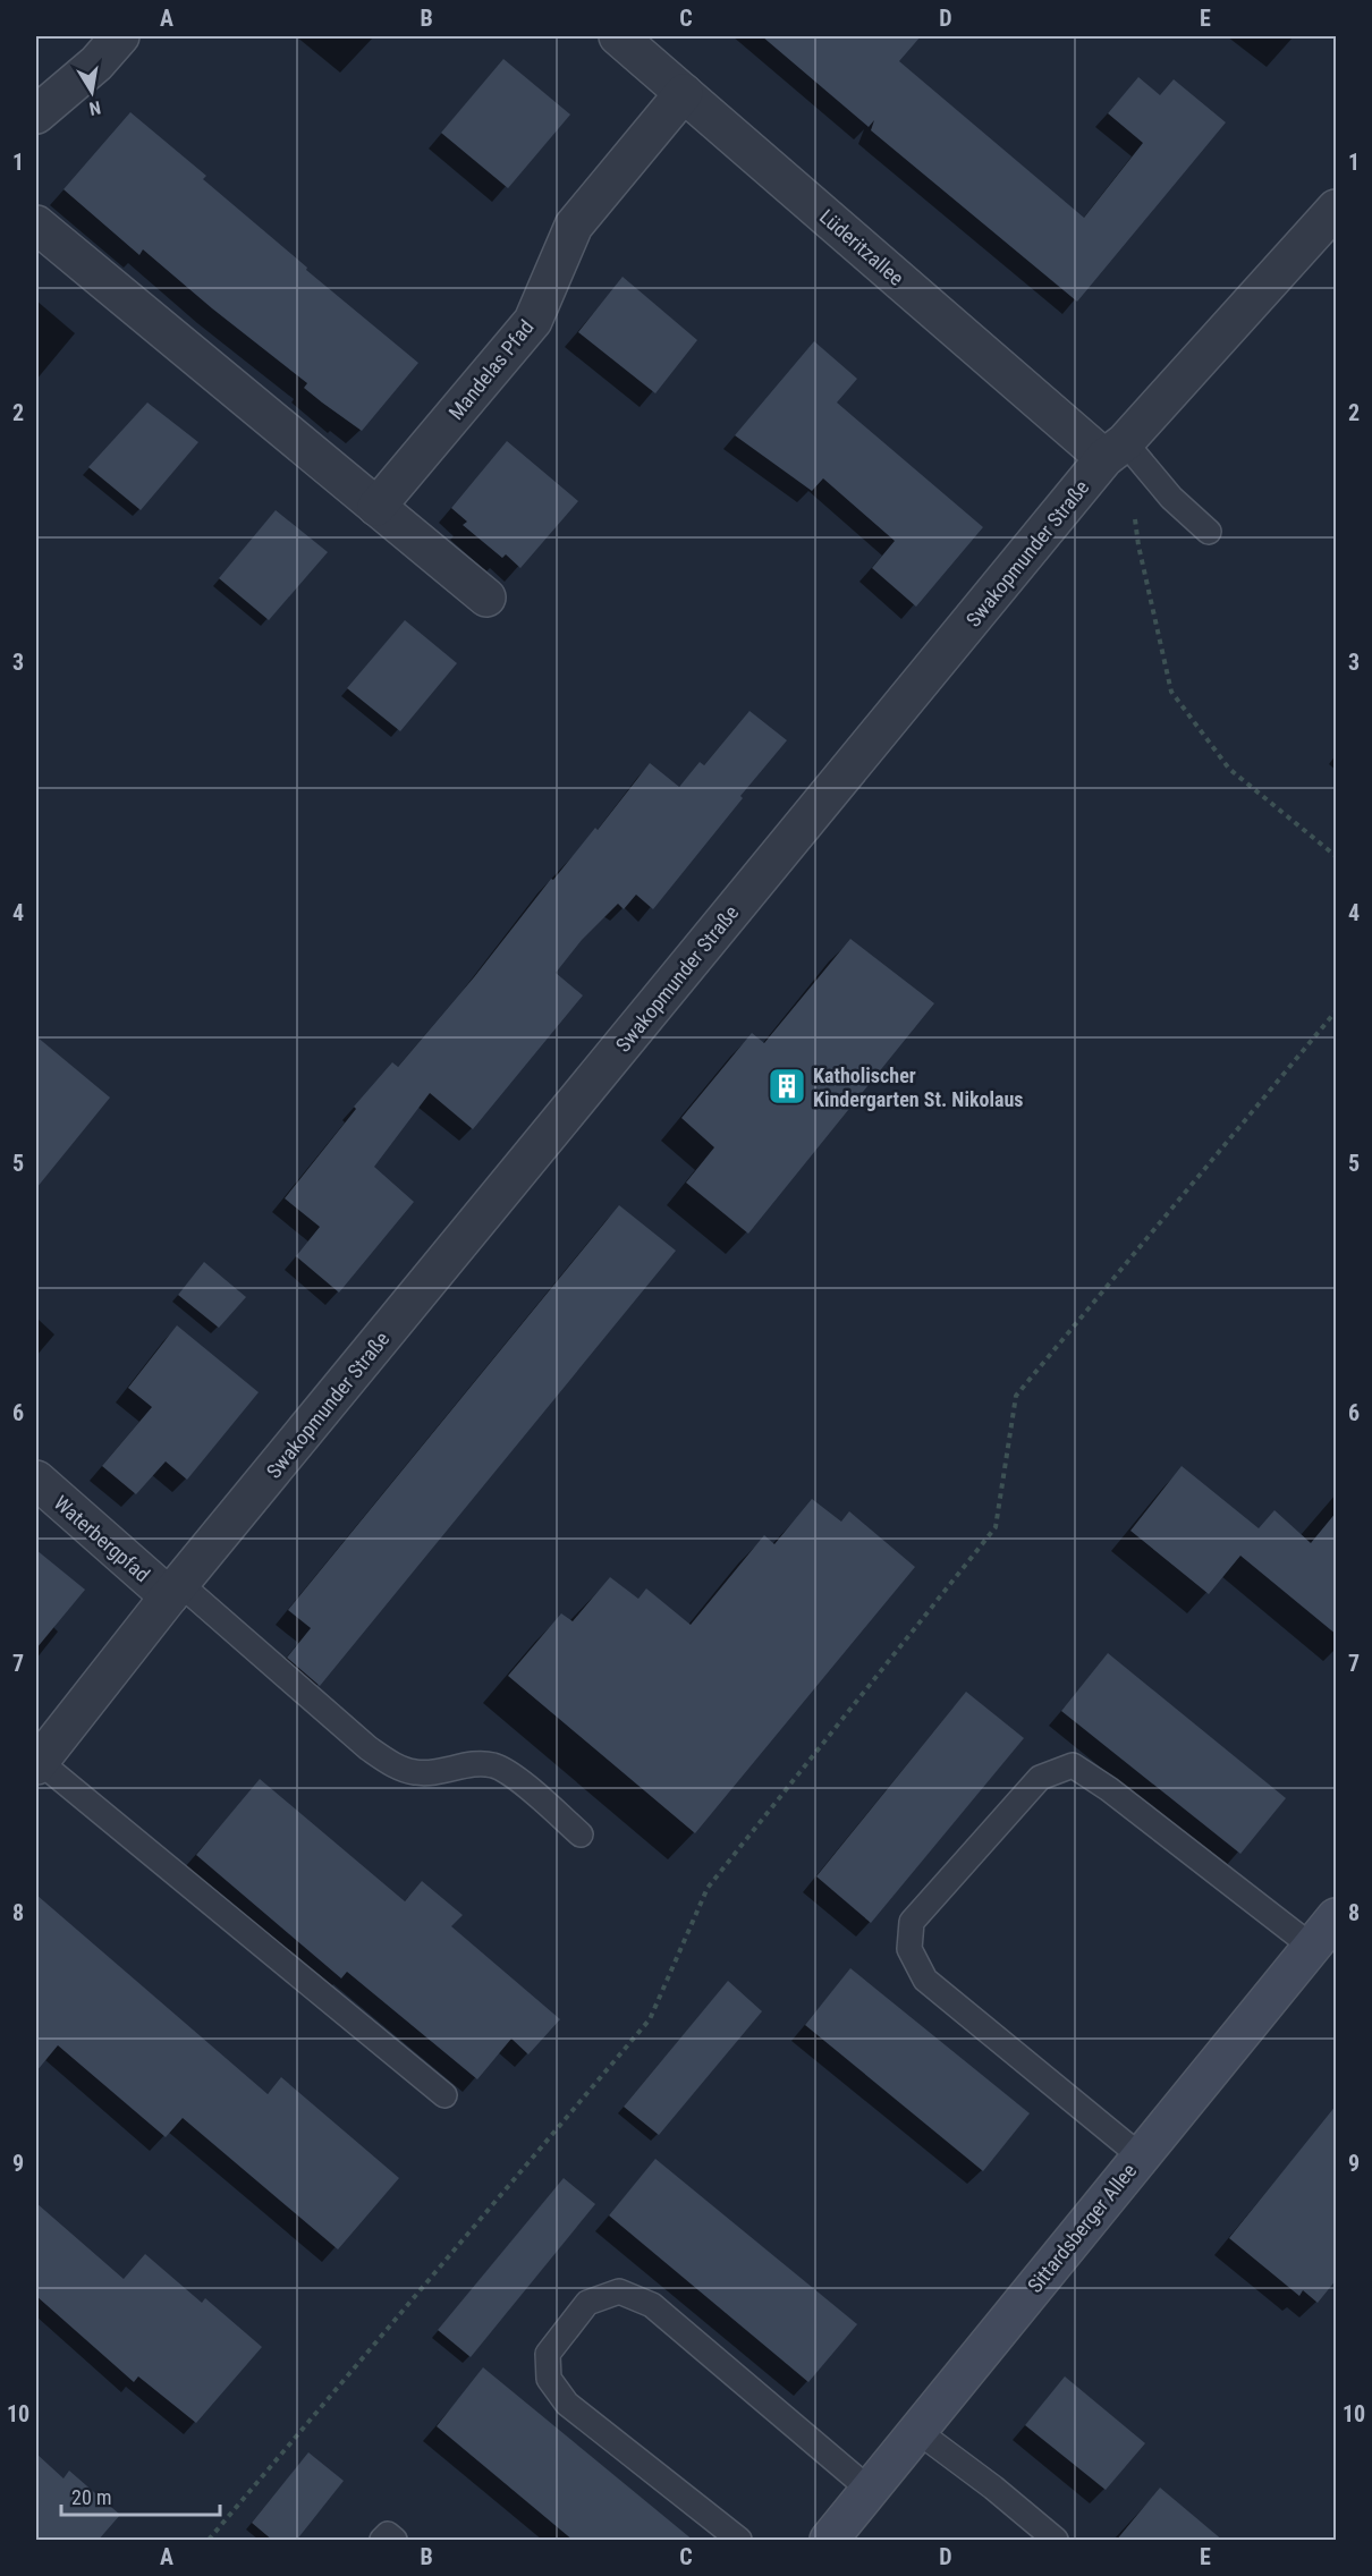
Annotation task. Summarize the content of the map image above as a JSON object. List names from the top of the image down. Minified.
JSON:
{"streets":{"main road":["Sittardsberger Allee"],"street":["Lüderitzallee","Mandelas Pfad","Swakopmunder Straße","Waterbergpfad"]},"crossings":[["Lüderitzallee","Mandelas Pfad"],["Lüderitzallee","Swakopmunder Straße"],["Swakopmunder Straße","Waterbergpfad"]],"places":{"building":["Katholischer Kindergarten St. Nikolaus"]},"scale_bar":"20 m","north":"bottom","grid":{"columns":["A","B","C","D","E"],"rows":["1","2","3","4","5","6","7","8","9","10"]}}
